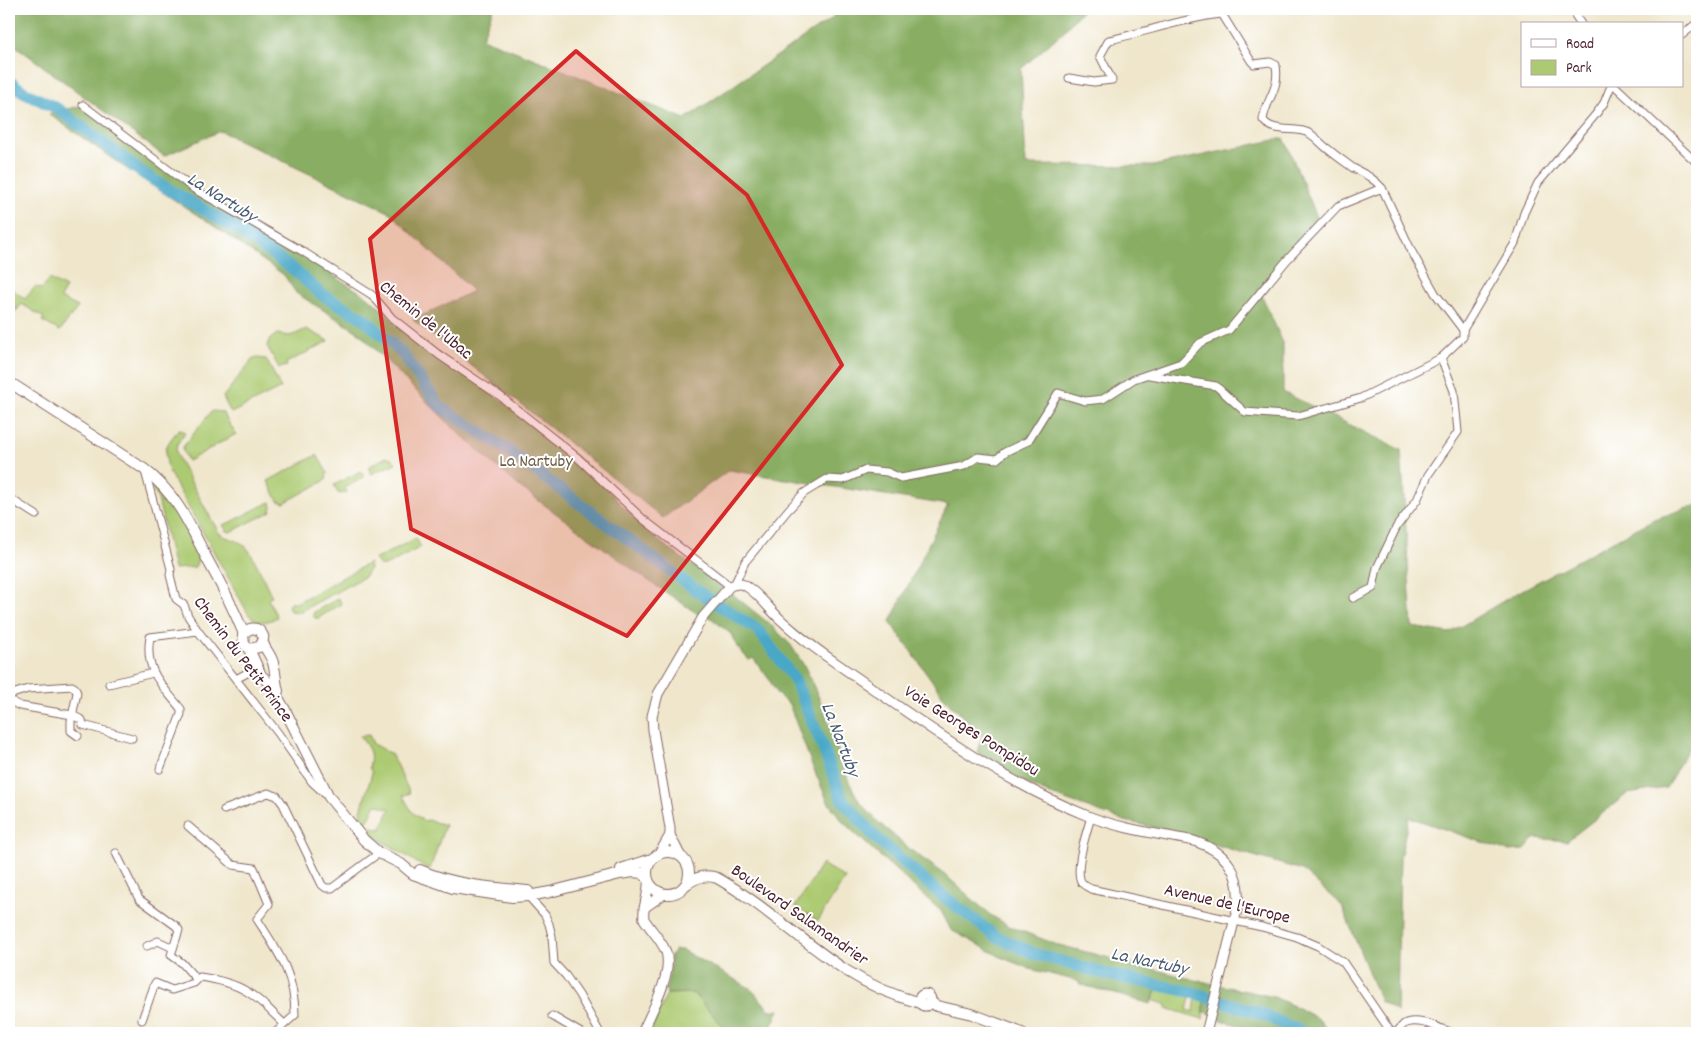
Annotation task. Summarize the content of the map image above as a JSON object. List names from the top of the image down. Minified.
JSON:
{"streets":{"main road":["Boulevard Salamandrier"],"street":["Chemin de l'Ubac","Chemin du Petit Prince","Voie Georges Pompidou","Avenue de l'Europe"]},"crossings":[["Chemin de l'Ubac","Voie Georges Pompidou"],["Voie Georges Pompidou","Avenue de l'Europe"]],"water":["La Nartuby"],"parks":["La Nartuby"],"legend":["Road","Park"]}
